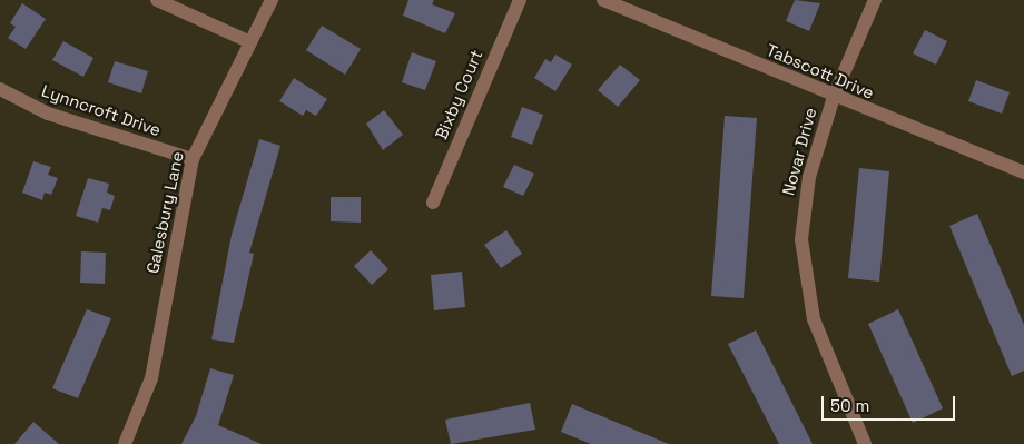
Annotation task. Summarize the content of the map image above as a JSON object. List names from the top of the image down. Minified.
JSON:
{"streets":{"street":["Tabscott Drive","Bixby Court","Lynncroft Drive","Novar Drive","Galesbury Lane"]},"crossings":[["Tabscott Drive","Novar Drive"],["Lynncroft Drive","Galesbury Lane"]],"scale_bar":"50 m"}
